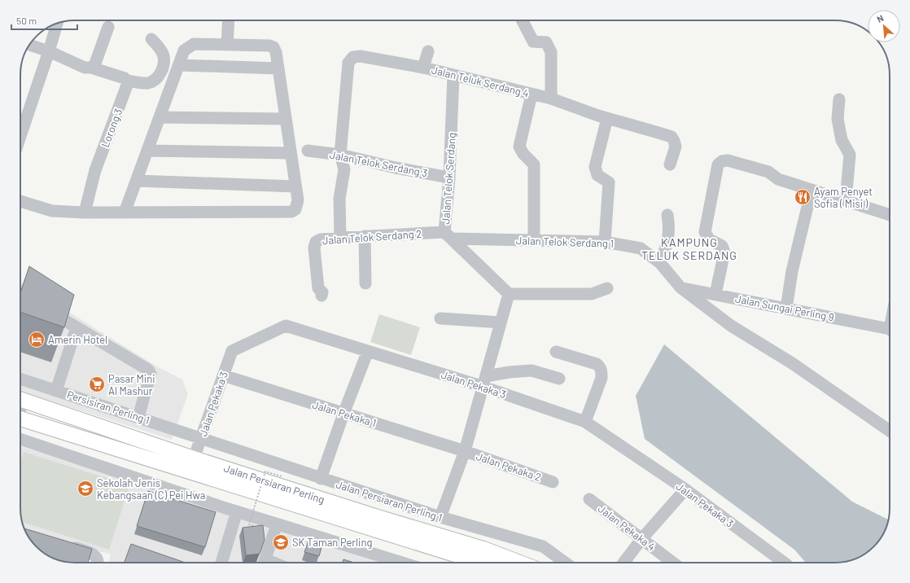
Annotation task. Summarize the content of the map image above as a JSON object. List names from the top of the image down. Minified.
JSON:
{"streets":{"main road":["Jalan Persiaran Perling"],"street":["Jalan Teluk Serdang 4","Lorong 3","Jalan Telok Serdang 3","Jalan Telok Serdang","Jalan Telok Serdang 2","Jalan Telok Serdang 1","Jalan Sungai Perling 9","Jalan Pekaka 3","Persisiran Perling 1","Jalan Pekaka 1","Jalan Pekaka 2","Jalan Persiaran Perling 1","Jalan Pekaka 4"]},"crossings":[["Jalan Teluk Serdang 4","Jalan Telok Serdang 3"],["Jalan Teluk Serdang 4","Jalan Telok Serdang"],["Jalan Telok Serdang 3","Jalan Telok Serdang"],["Jalan Telok Serdang","Jalan Telok Serdang 2"],["Jalan Telok Serdang","Jalan Telok Serdang 1"],["Jalan Telok Serdang 2","Jalan Telok Serdang 1"],["Jalan Telok Serdang 1","Jalan Sungai Perling 9"],["Jalan Pekaka 3","Persisiran Perling 1"],["Jalan Pekaka 3","Jalan Pekaka 1"],["Jalan Pekaka 3","Jalan Persiaran Perling"],["Jalan Pekaka 3","Jalan Persiaran Perling 1"],["Persisiran Perling 1","Jalan Persiaran Perling 1"],["Jalan Pekaka 1","Jalan Pekaka 2"]],"districts":["KAMPUNG TELUK SERDANG"],"places":{"restaurant":["Ayam Penyet Sofia ( Misi )"],"hotel":["Amerin Hotel"],"supermarket":["Pasar Mini Al Mashur"],"school or university":["Sekolah Jenis Kebangsaan (C) Pei Hwa","SK Taman Perling"]},"scale_bar":"50 m","north":"top left"}
